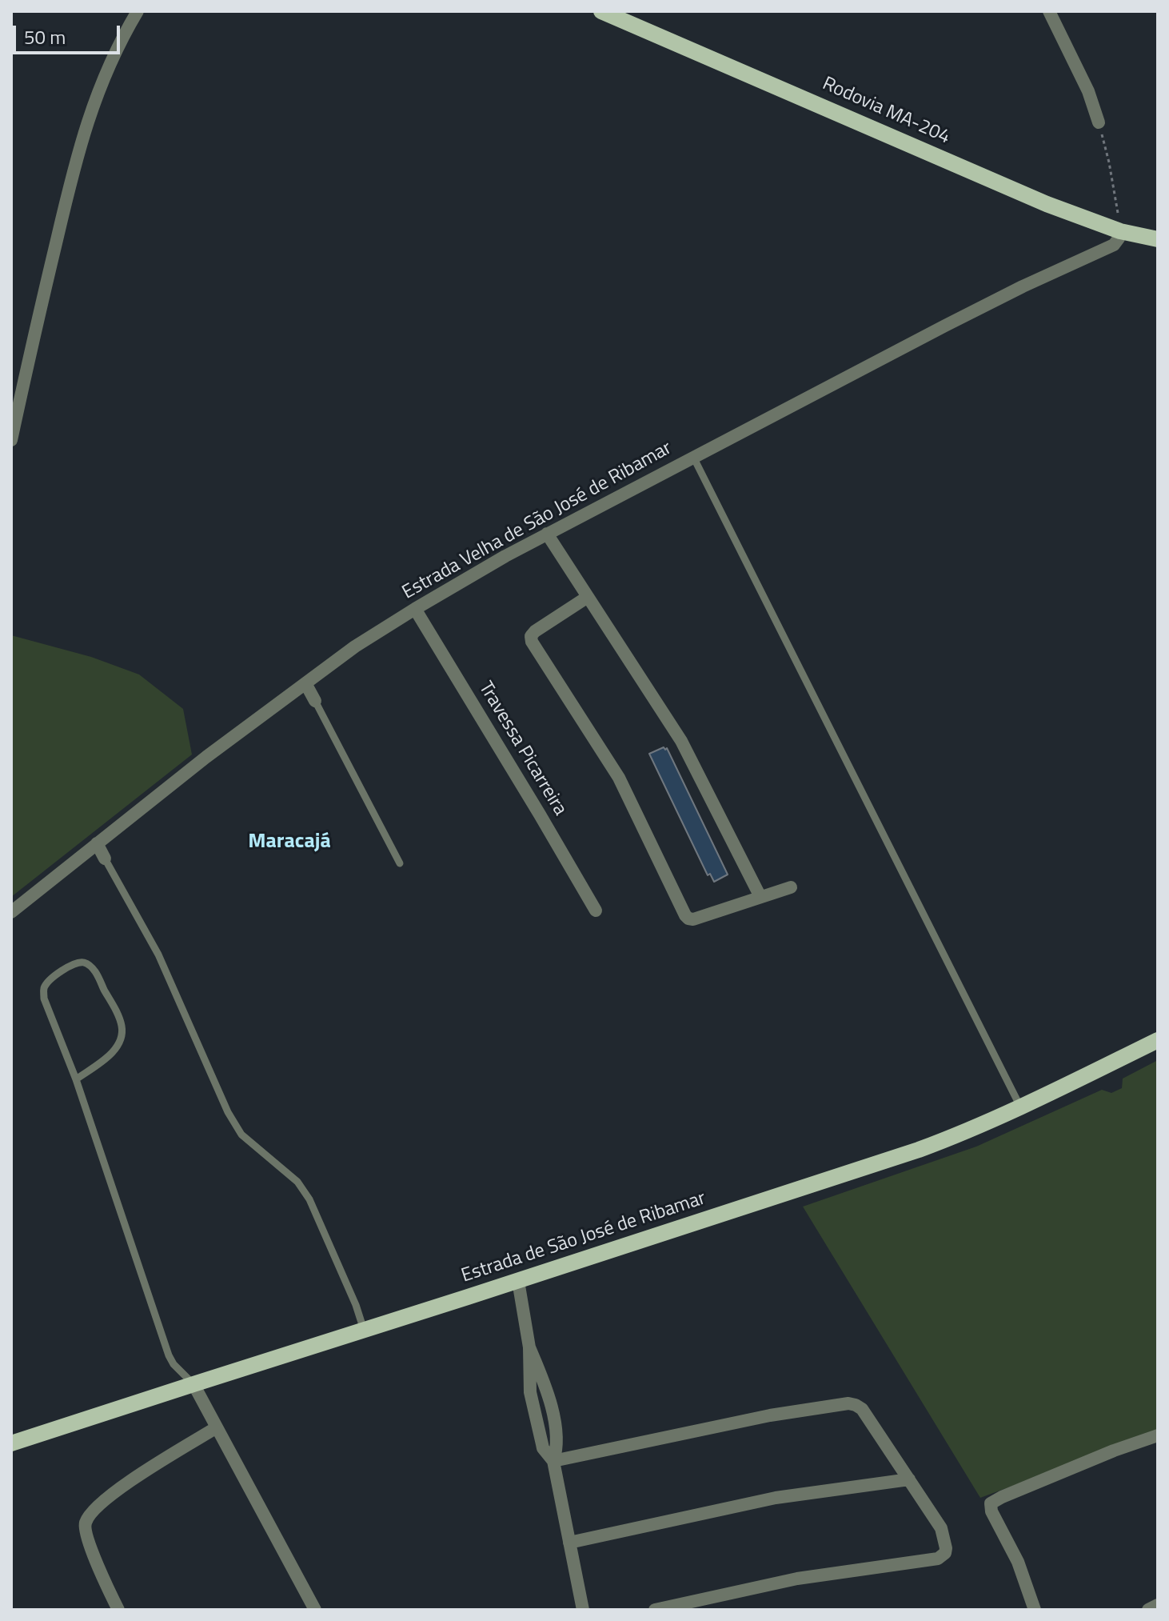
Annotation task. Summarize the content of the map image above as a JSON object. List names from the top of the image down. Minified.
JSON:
{"streets":{"main road":["Rodovia MA-204","Estrada de São José de Ribamar"],"street":["Estrada Velha de São José de Ribamar","Travessa Picarreira"]},"crossings":[["Rodovia MA-204","Estrada Velha de São José de Ribamar"],["Estrada Velha de São José de Ribamar","Travessa Picarreira"]],"districts":["Maracajá"],"scale_bar":"50 m"}
